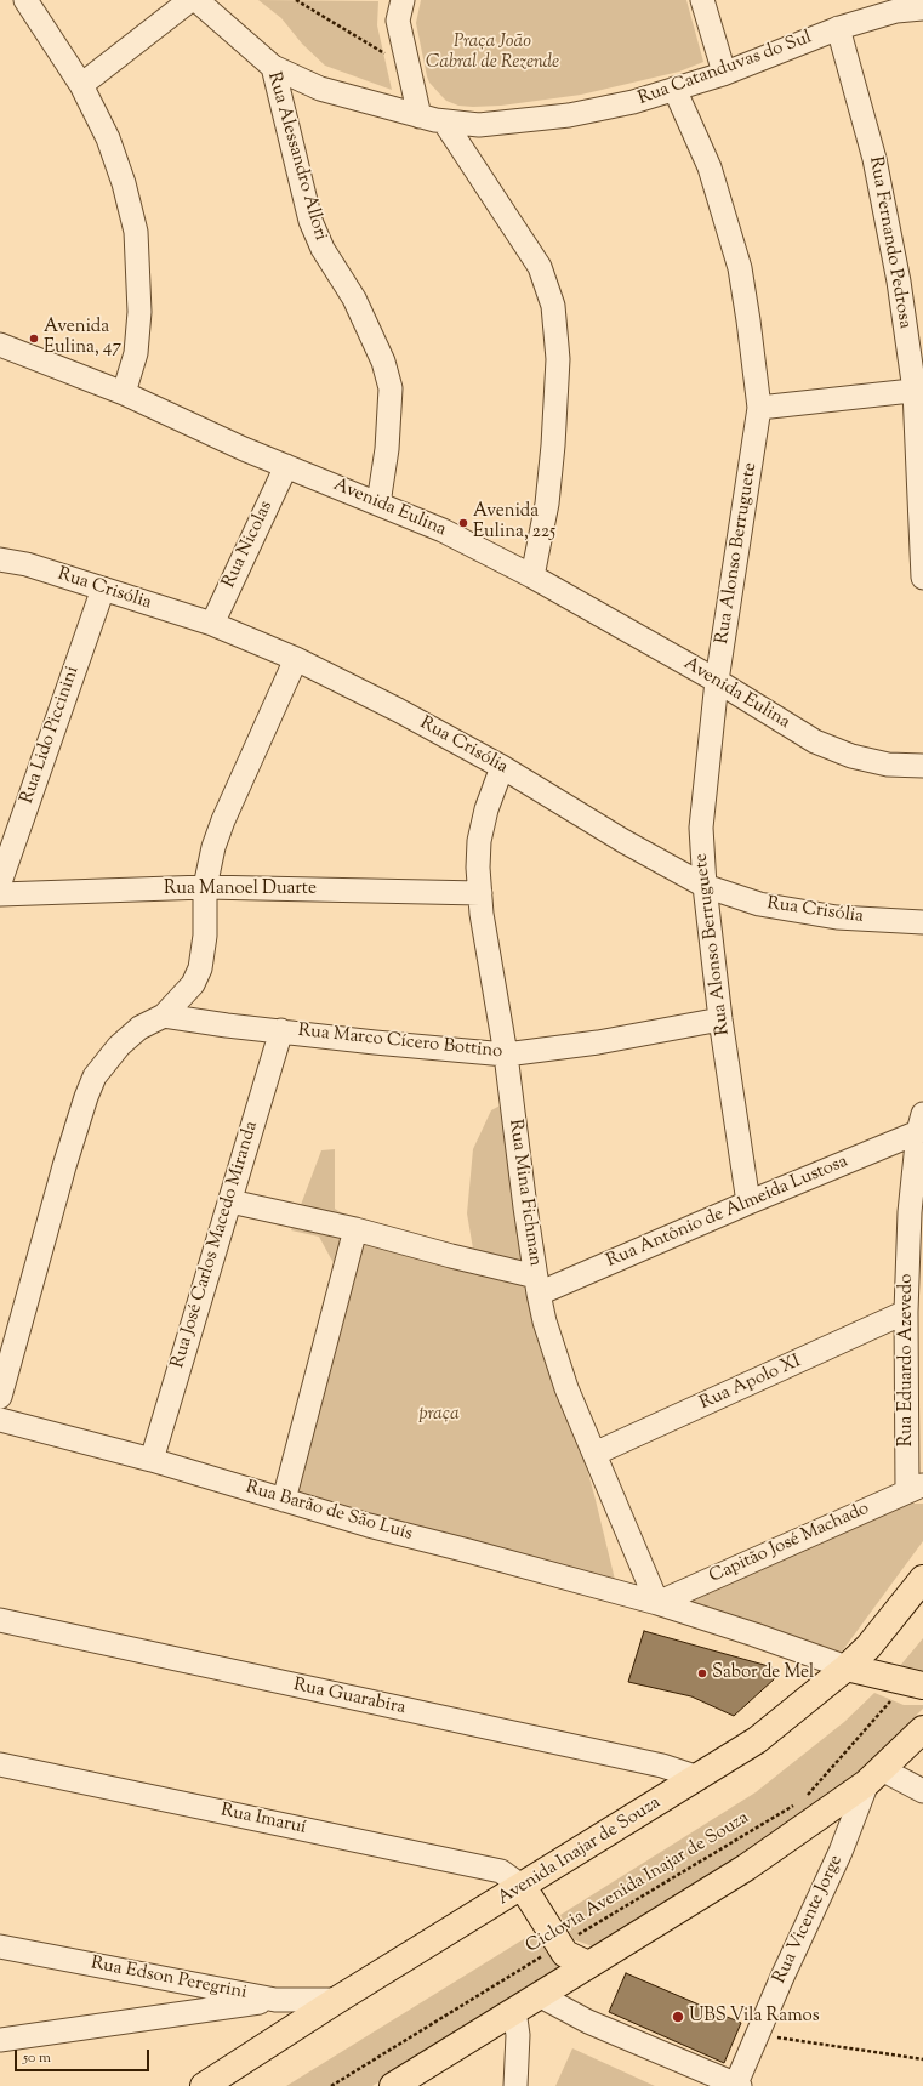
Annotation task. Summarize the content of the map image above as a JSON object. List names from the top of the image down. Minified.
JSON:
{"streets":{"main road":["Avenida Inajar de Souza"],"street":["Rua Catanduvas do Sul","Rua Alessandro Allori","Rua Fernando Pedrosa","Avenida Eulina","Rua Nicolas","Rua Alonso Berruguete","Rua Crisólia","Rua Lido Piccinini","Rua Manoel Duarte","Rua Marco Cícero Bottino","Rua Mina Fichman","Rua Antônio de Almeida Lustosa","Rua José Carlos Macedo Miranda","Rua Eduardo Azevedo","Rua Apolo XI","Rua Barão de São Luís","Capitão José Machado","Rua Guarabira","Rua Imaruí","Rua Vicente Jorge","Rua Edson Peregrini"],"path":["Ciclovia Avenida Inajar de Souza"]},"crossings":[["Rua Catanduvas do Sul","Rua Alessandro Allori"],["Rua Catanduvas do Sul","Rua Fernando Pedrosa"],["Rua Catanduvas do Sul","Rua Alonso Berruguete"],["Rua Alessandro Allori","Avenida Eulina"],["Avenida Eulina","Rua Nicolas"],["Avenida Eulina","Rua Alonso Berruguete"],["Rua Nicolas","Rua Crisólia"],["Rua Alonso Berruguete","Rua Crisólia"],["Rua Alonso Berruguete","Rua Marco Cícero Bottino"],["Rua Alonso Berruguete","Rua Antônio de Almeida Lustosa"],["Rua Crisólia","Rua Lido Piccinini"],["Rua Crisólia","Rua Mina Fichman"],["Rua Manoel Duarte","Rua Mina Fichman"],["Rua Marco Cícero Bottino","Rua Mina Fichman"],["Rua Marco Cícero Bottino","Rua José Carlos Macedo Miranda"],["Rua Mina Fichman","Rua Antônio de Almeida Lustosa"],["Rua Mina Fichman","Rua Apolo XI"],["Rua Mina Fichman","Rua Barão de São Luís"],["Rua Mina Fichman","Capitão José Machado"],["Rua Antônio de Almeida Lustosa","Rua Eduardo Azevedo"],["Rua José Carlos Macedo Miranda","Rua Barão de São Luís"],["Rua Eduardo Azevedo","Rua Apolo XI"],["Rua Eduardo Azevedo","Capitão José Machado"],["Rua Barão de São Luís","Capitão José Machado"],["Rua Barão de São Luís","Avenida Inajar de Souza"],["Rua Guarabira","Avenida Inajar de Souza"],["Rua Imaruí","Avenida Inajar de Souza"],["Avenida Inajar de Souza","Rua Edson Peregrini"]],"parks":["Praça João Cabral de Rezende","praça"],"places":["Avenida Eulina, 47","Avenida Eulina, 225","Sabor de Mel","UBS Vila Ramos"],"scale_bar":"50 m"}
